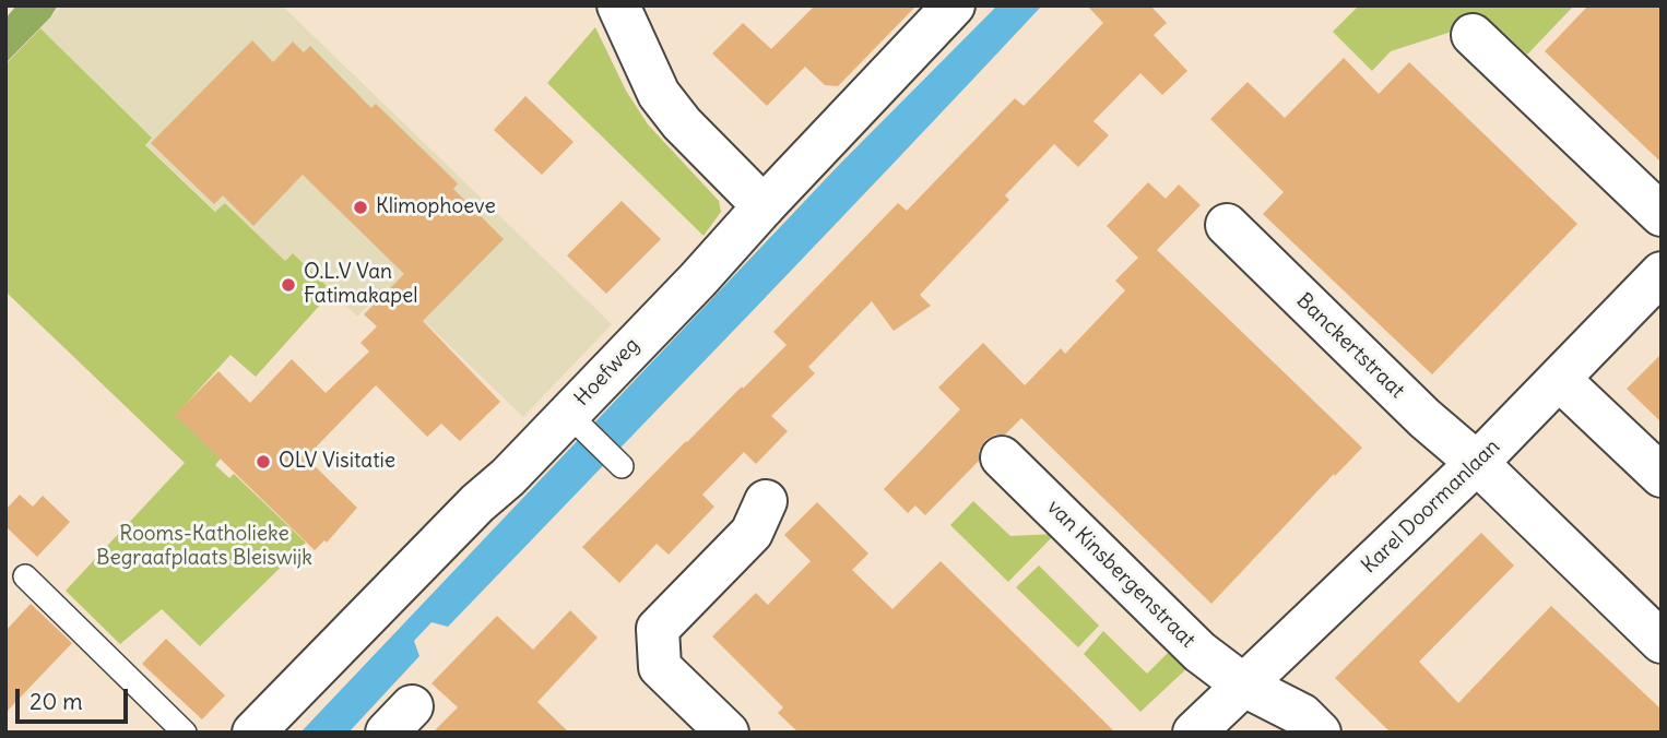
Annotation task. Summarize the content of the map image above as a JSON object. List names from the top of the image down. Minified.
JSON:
{"streets":{"street":["Banckertstraat","Hoefweg","Karel Doormanlaan","van Kinsbergenstraat"]},"crossings":[["Banckertstraat","Karel Doormanlaan"],["Karel Doormanlaan","van Kinsbergenstraat"]],"parks":["Rooms-Katholieke Begraafplaats Bleiswijk"],"places":["Klimophoeve","O.L.V Van Fatimakapel","OLV Visitatie"],"scale_bar":"20 m"}
